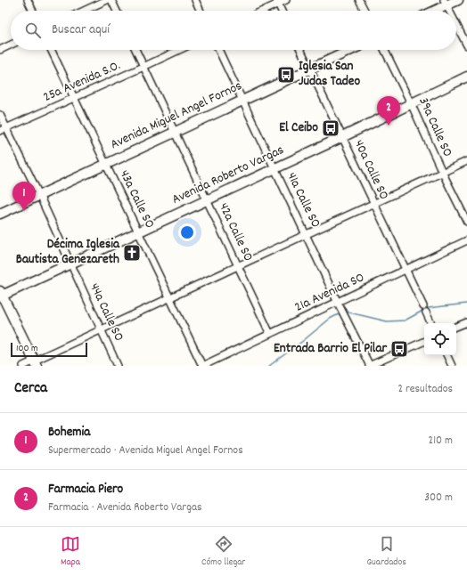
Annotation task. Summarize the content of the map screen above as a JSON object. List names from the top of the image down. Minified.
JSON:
{"streets":{"street":["25a Avenida S.O.","Avenida Miguel Angel Fornos","39a Calle SO","40a Calle SO","Avenida Roberto Vargas","43a Calle SO","41a Calle SO","42a Calle SO","21a Avenida SO","44a Calle SO"]},"crossings":[["25a Avenida S.O.","43a Calle SO"],["25a Avenida S.O.","42a Calle SO"],["25a Avenida S.O.","44a Calle SO"],["Avenida Miguel Angel Fornos","40a Calle SO"],["Avenida Miguel Angel Fornos","43a Calle SO"],["Avenida Miguel Angel Fornos","41a Calle SO"],["Avenida Miguel Angel Fornos","42a Calle SO"],["Avenida Miguel Angel Fornos","44a Calle SO"],["39a Calle SO","Avenida Roberto Vargas"],["40a Calle SO","Avenida Roberto Vargas"],["40a Calle SO","21a Avenida SO"],["Avenida Roberto Vargas","43a Calle SO"],["Avenida Roberto Vargas","41a Calle SO"],["Avenida Roberto Vargas","42a Calle SO"],["Avenida Roberto Vargas","44a Calle SO"],["43a Calle SO","21a Avenida SO"],["41a Calle SO","21a Avenida SO"],["42a Calle SO","21a Avenida SO"]],"places":{"bus stop":["Iglesia San Judas Tadeo","El Ceibo","Entrada Barrio El Pilar"],"church":["Décima Iglesia Bautista Genezareth"]},"scale_bar":"100 m","page":{"search":"Buscar aquí","pins":["2","1"],"scale":"100 m","heading":["Cerca","2 resultados"],"list":[{"mark":"1","name":"Bohemia","note":"Supermercado · Avenida Miguel Angel Fornos","value":"210 m"},{"mark":"2","name":"Farmacia Piero","note":"Farmacia · Avenida Roberto Vargas","value":"300 m"}],"nav":["Mapa","Cómo llegar","Guardados"]}}
